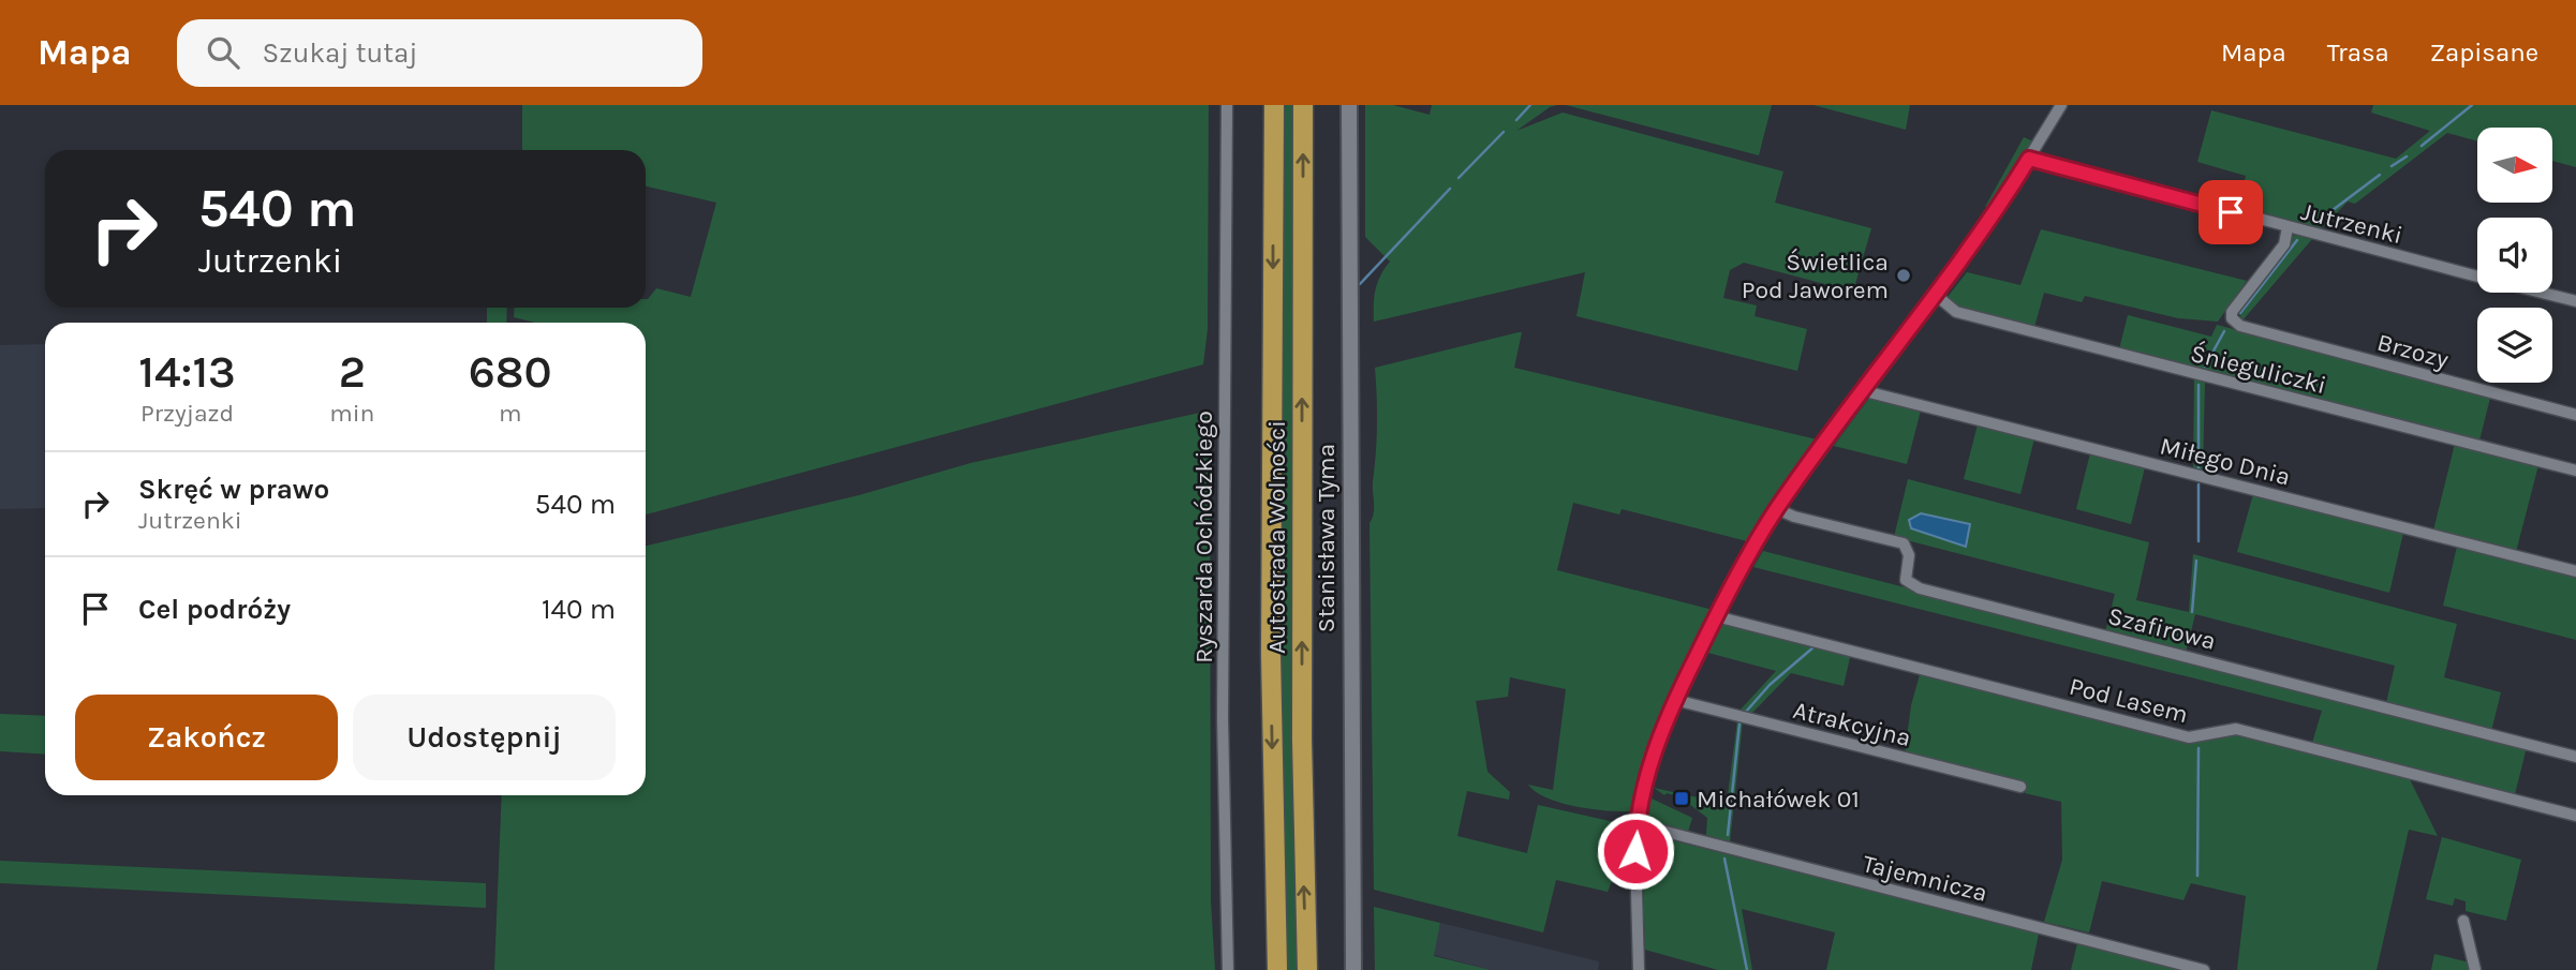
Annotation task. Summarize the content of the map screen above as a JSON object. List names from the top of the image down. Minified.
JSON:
{"streets":{"highway":["Autostrada Wolności"],"street":["Jutrzenki","Brzozy","Śnieguliczki","Miłego Dnia","Ryszarda Ochódzkiego","Stanisława Tyma","Szafirowa","Pod Lasem","Atrakcyjna","Tajemnicza"]},"crossings":[["Jutrzenki","Brzozy"]],"places":{"other":["Świetlica Pod Jaworem"],"transit":["Michałówek 01"]},"north":"right","page":{"header":"Mapa","search":"Szukaj tutaj","nav":["Mapa","Trasa","Zapisane"],"turn":["540 m","Jutrzenki"],"eta":["14:13","Przyjazd","2","min","680","m"],"list":[{"name":"Skręć w prawo","note":"Jutrzenki","value":"540 m"},{"name":"Cel podróży","value":"140 m"}],"buttons":["Zakończ","Udostępnij"]}}
